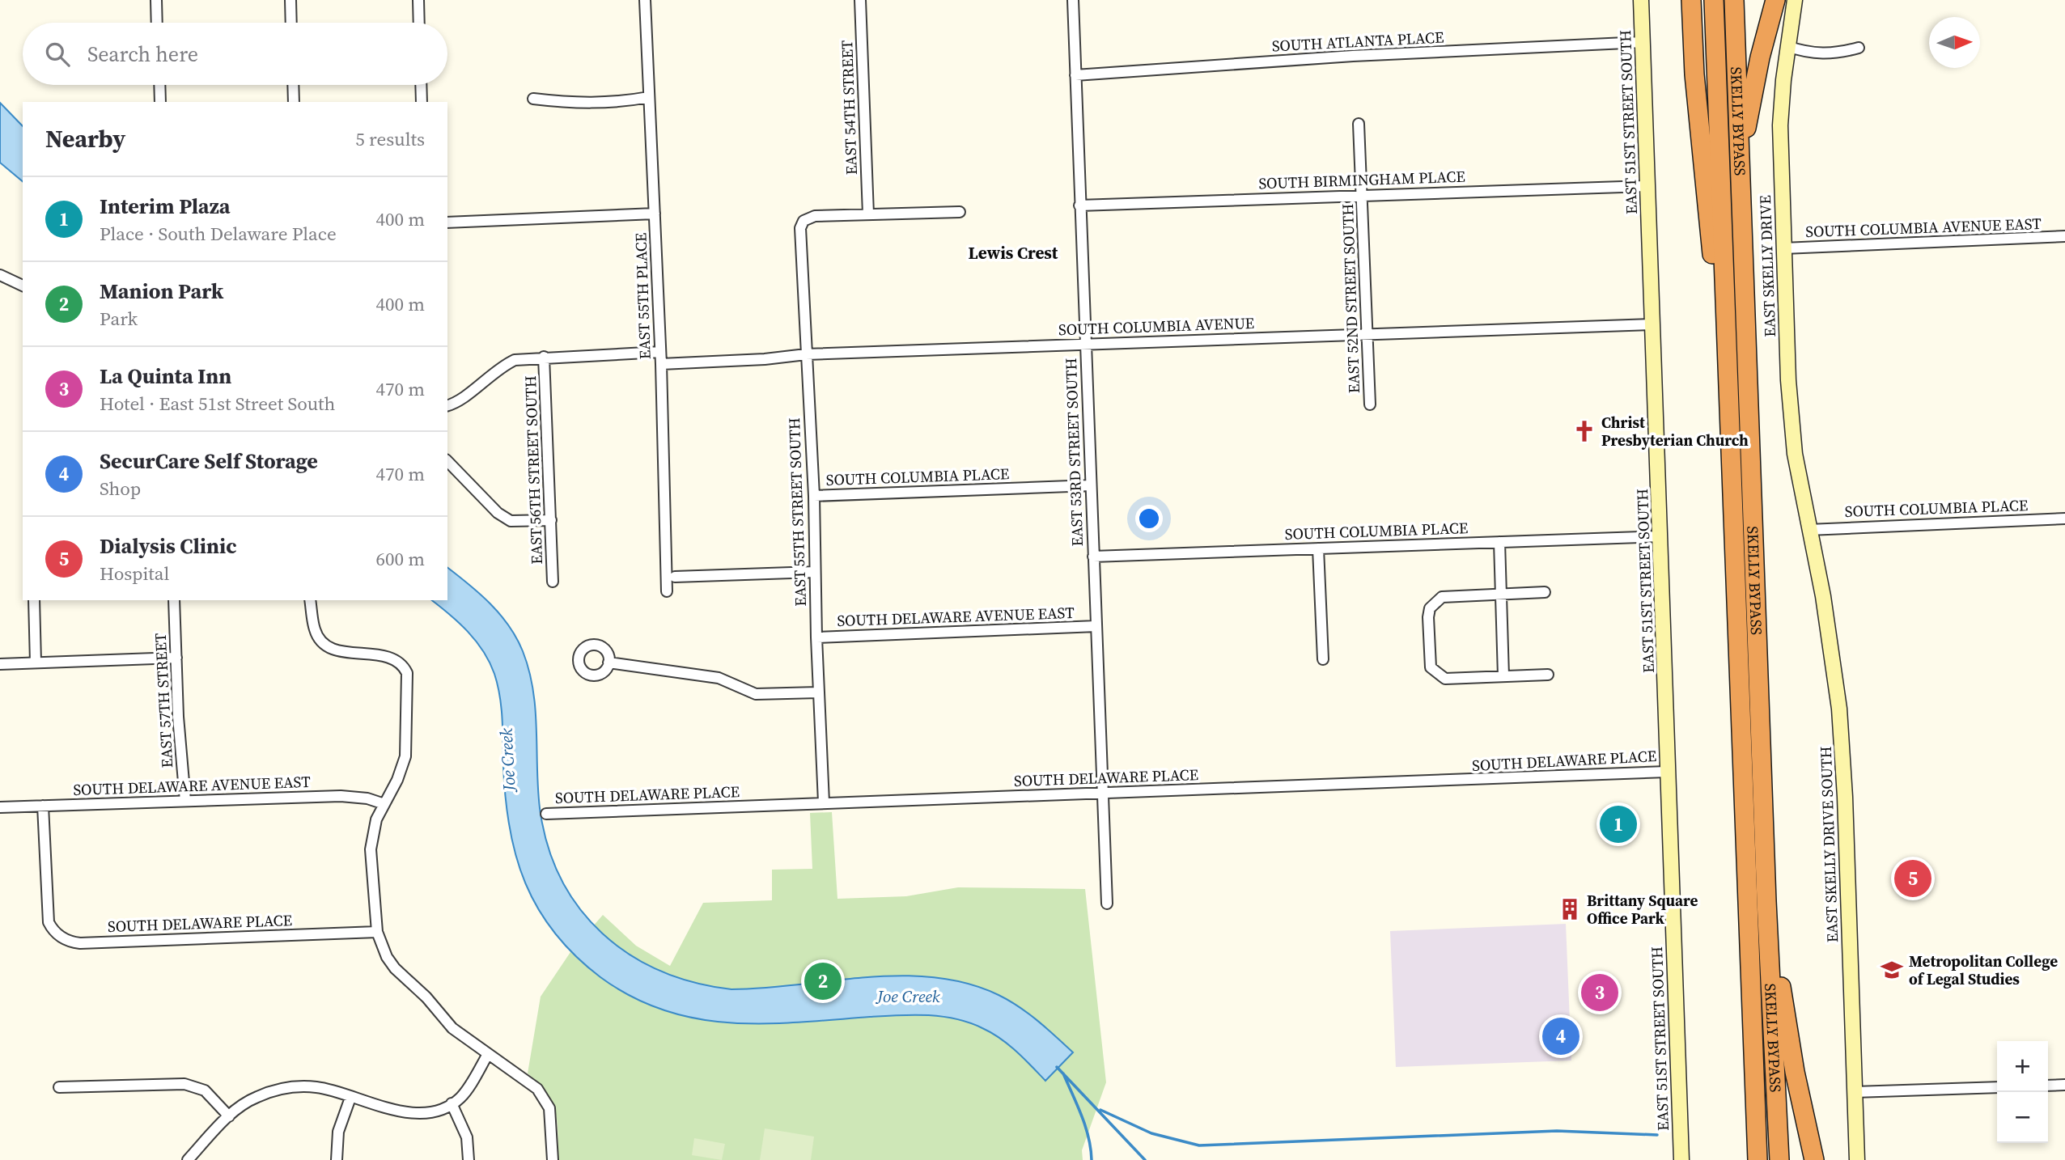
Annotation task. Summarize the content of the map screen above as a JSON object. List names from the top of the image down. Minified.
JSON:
{"streets":{"highway":["SKELLY BYPASS"],"main road":["EAST 51ST STREET SOUTH","EAST SKELLY DRIVE","EAST SKELLY DRIVE SOUTH"],"street":["SOUTH ATLANTA PLACE","EAST 54TH STREET","SOUTH BIRMINGHAM PLACE","SOUTH COLUMBIA AVENUE EAST","EAST 55TH PLACE","EAST 52ND STREET SOUTH","SOUTH COLUMBIA AVENUE","EAST 53RD STREET SOUTH","EAST 56TH STREET SOUTH","SOUTH COLUMBIA PLACE","EAST 55TH STREET SOUTH","SOUTH DELAWARE AVENUE EAST","EAST 57TH STREET","SOUTH DELAWARE PLACE"]},"crossings":[["SOUTH ATLANTA PLACE","EAST 51ST STREET SOUTH"],["SOUTH ATLANTA PLACE","EAST 53RD STREET SOUTH"],["EAST 54TH STREET","EAST 55TH STREET SOUTH"],["EAST 51ST STREET SOUTH","SOUTH BIRMINGHAM PLACE"],["EAST 51ST STREET SOUTH","SOUTH COLUMBIA AVENUE"],["EAST 51ST STREET SOUTH","SOUTH COLUMBIA PLACE"],["EAST 51ST STREET SOUTH","SOUTH DELAWARE PLACE"],["SOUTH BIRMINGHAM PLACE","EAST 52ND STREET SOUTH"],["SOUTH BIRMINGHAM PLACE","EAST 53RD STREET SOUTH"],["SOUTH COLUMBIA AVENUE EAST","EAST SKELLY DRIVE"],["EAST SKELLY DRIVE","SOUTH COLUMBIA PLACE"],["EAST SKELLY DRIVE","EAST SKELLY DRIVE SOUTH"],["EAST 55TH PLACE","SOUTH COLUMBIA AVENUE"],["EAST 52ND STREET SOUTH","SOUTH COLUMBIA AVENUE"],["SOUTH COLUMBIA AVENUE","EAST 53RD STREET SOUTH"],["SOUTH COLUMBIA AVENUE","EAST 55TH STREET SOUTH"],["EAST 53RD STREET SOUTH","SOUTH COLUMBIA PLACE"],["EAST 53RD STREET SOUTH","SOUTH DELAWARE AVENUE EAST"],["EAST 53RD STREET SOUTH","SOUTH DELAWARE PLACE"],["SOUTH COLUMBIA PLACE","EAST 55TH STREET SOUTH"],["SOUTH COLUMBIA PLACE","EAST SKELLY DRIVE SOUTH"],["EAST 55TH STREET SOUTH","SOUTH DELAWARE AVENUE EAST"],["EAST 55TH STREET SOUTH","SOUTH DELAWARE PLACE"],["SOUTH DELAWARE AVENUE EAST","EAST 57TH STREET"],["SOUTH DELAWARE AVENUE EAST","SOUTH DELAWARE PLACE"]],"districts":["Lewis Crest"],"water":["Joe Creek"],"places":{"church":["Christ Presbyterian Church"],"building":["Brittany Square Office Park"],"school or university":["Metropolitan College of Legal Studies"]},"north":"right","page":{"search":"Search here","heading":["Nearby","5 results"],"list":[{"mark":"1","name":"Interim Plaza","note":"Place · South Delaware Place","value":"400 m"},{"mark":"2","name":"Manion Park","note":"Park","value":"400 m"},{"mark":"3","name":"La Quinta Inn","note":"Hotel · East 51st Street South","value":"470 m"},{"mark":"4","name":"SecurCare Self Storage","note":"Shop","value":"470 m"},{"mark":"5","name":"Dialysis Clinic","note":"Hospital","value":"600 m"}],"pins":["1","5","2","3","4"],"map_buttons":["+","−"]}}
